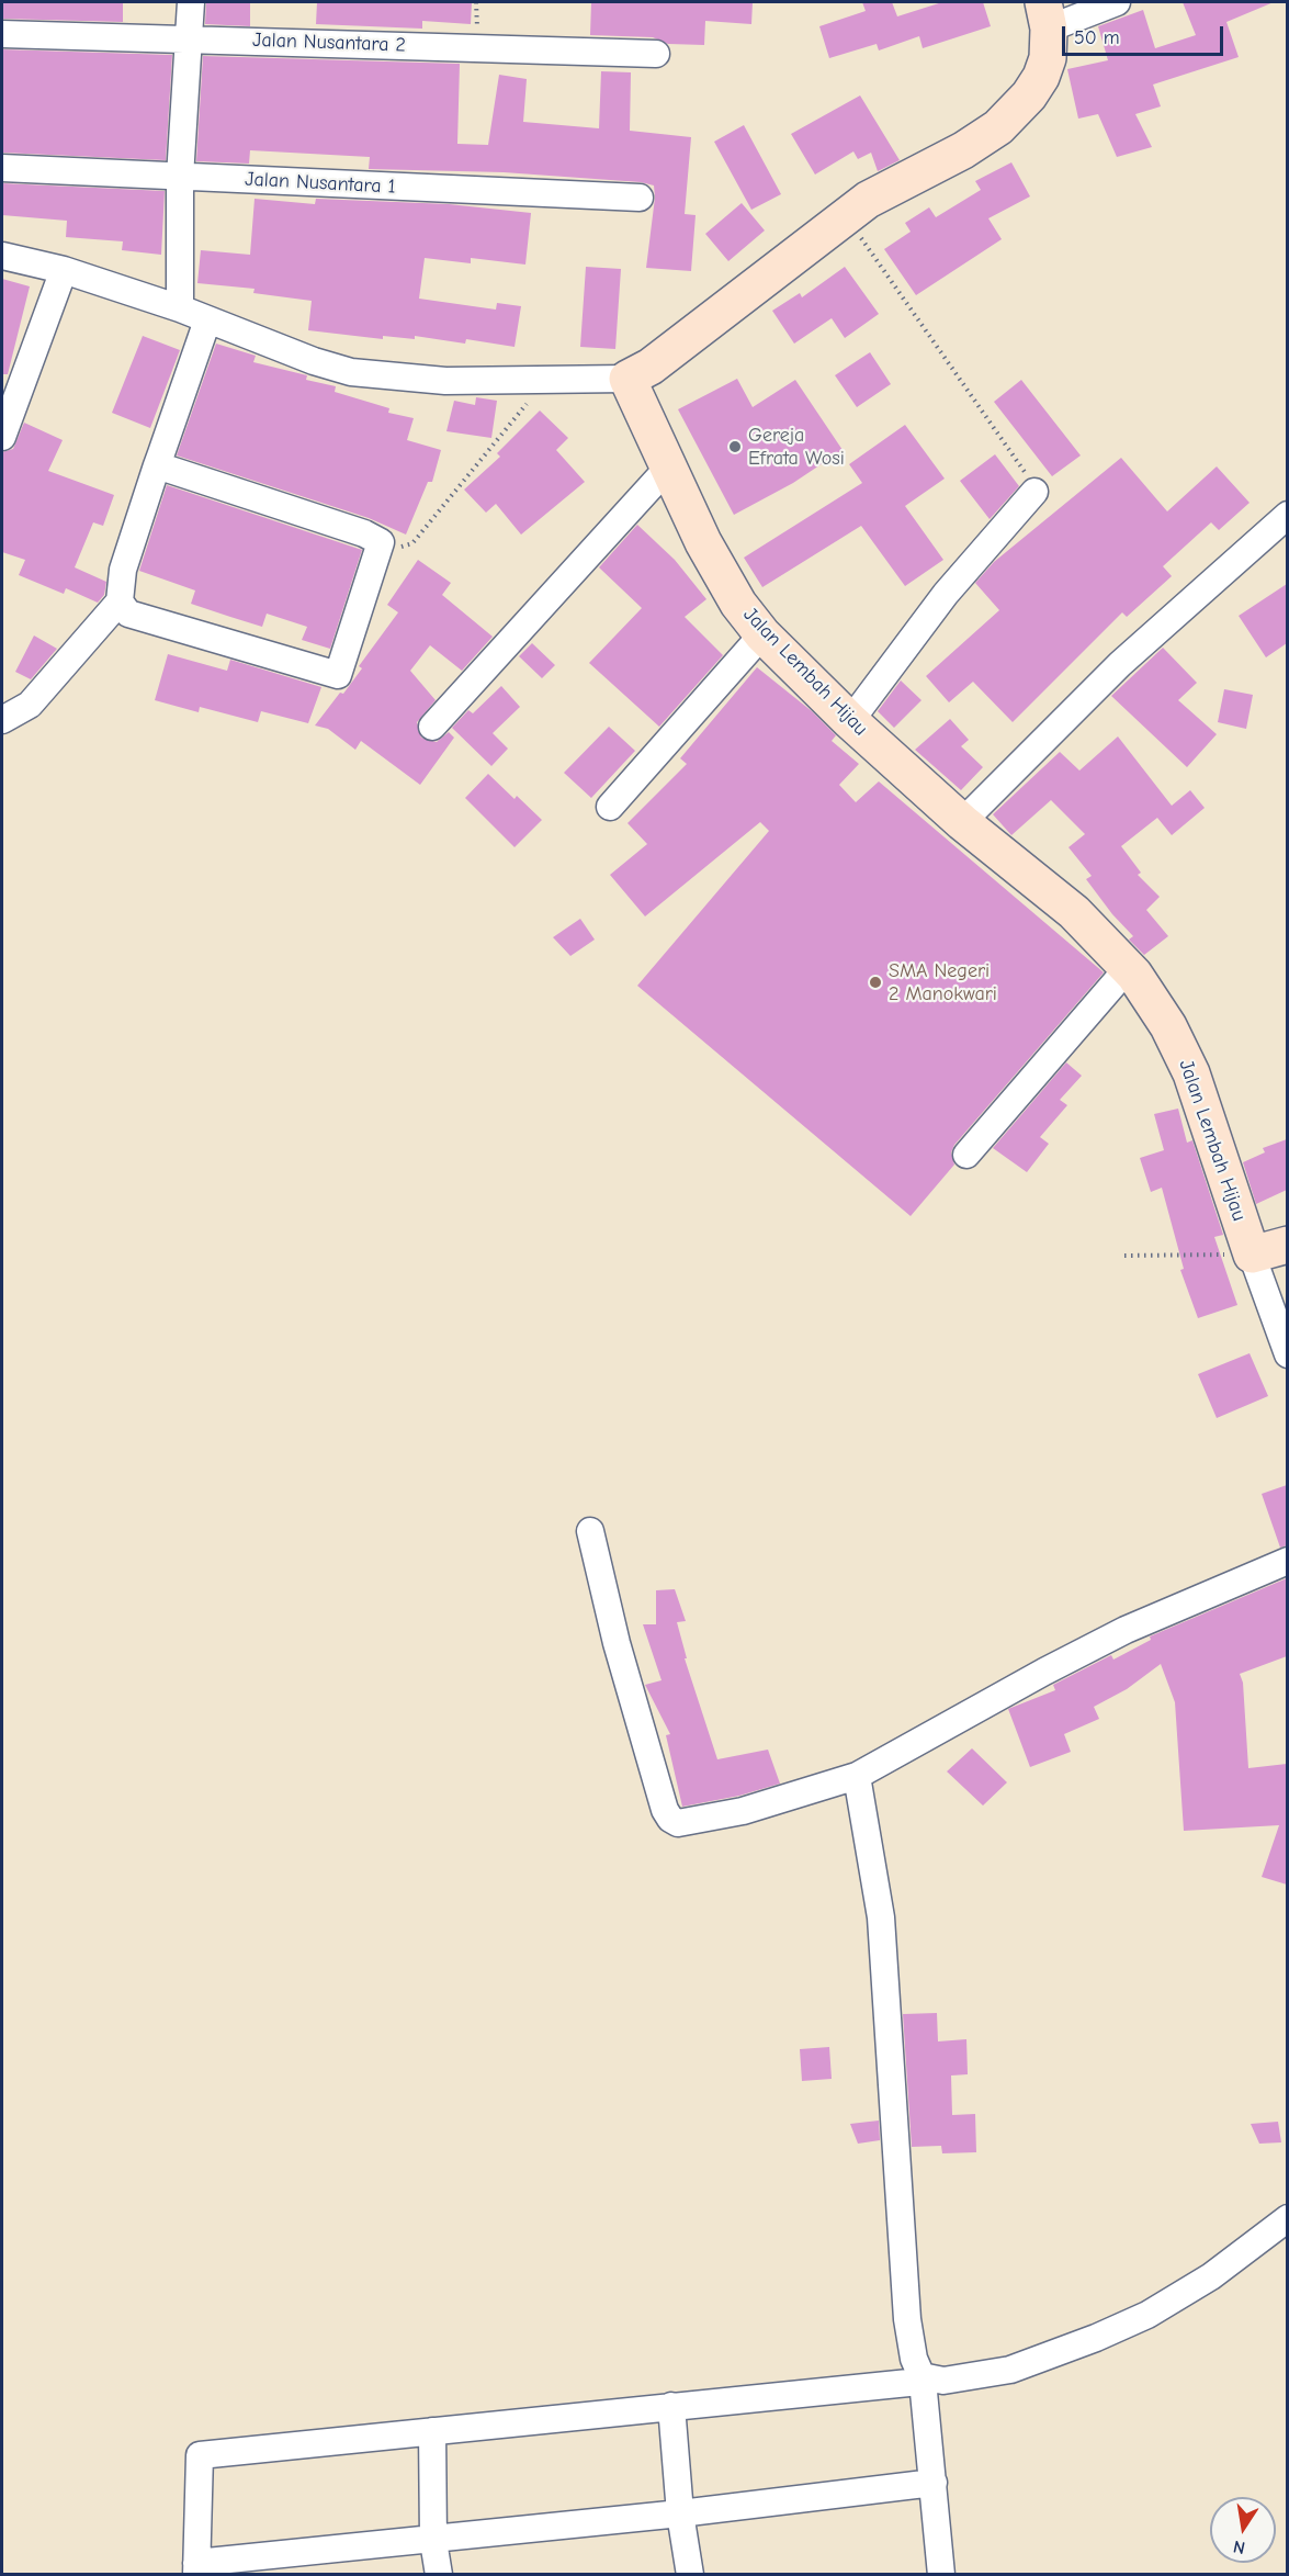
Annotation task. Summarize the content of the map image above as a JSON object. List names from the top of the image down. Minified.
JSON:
{"streets":{"street":["Jalan Nusantara 2","Jalan Nusantara 1","Jalan Lembah Hijau"]},"places":["Gereja Efrata Wosi","SMA Negeri 2 Manokwari"],"scale_bar":"50 m","north":"bottom"}
